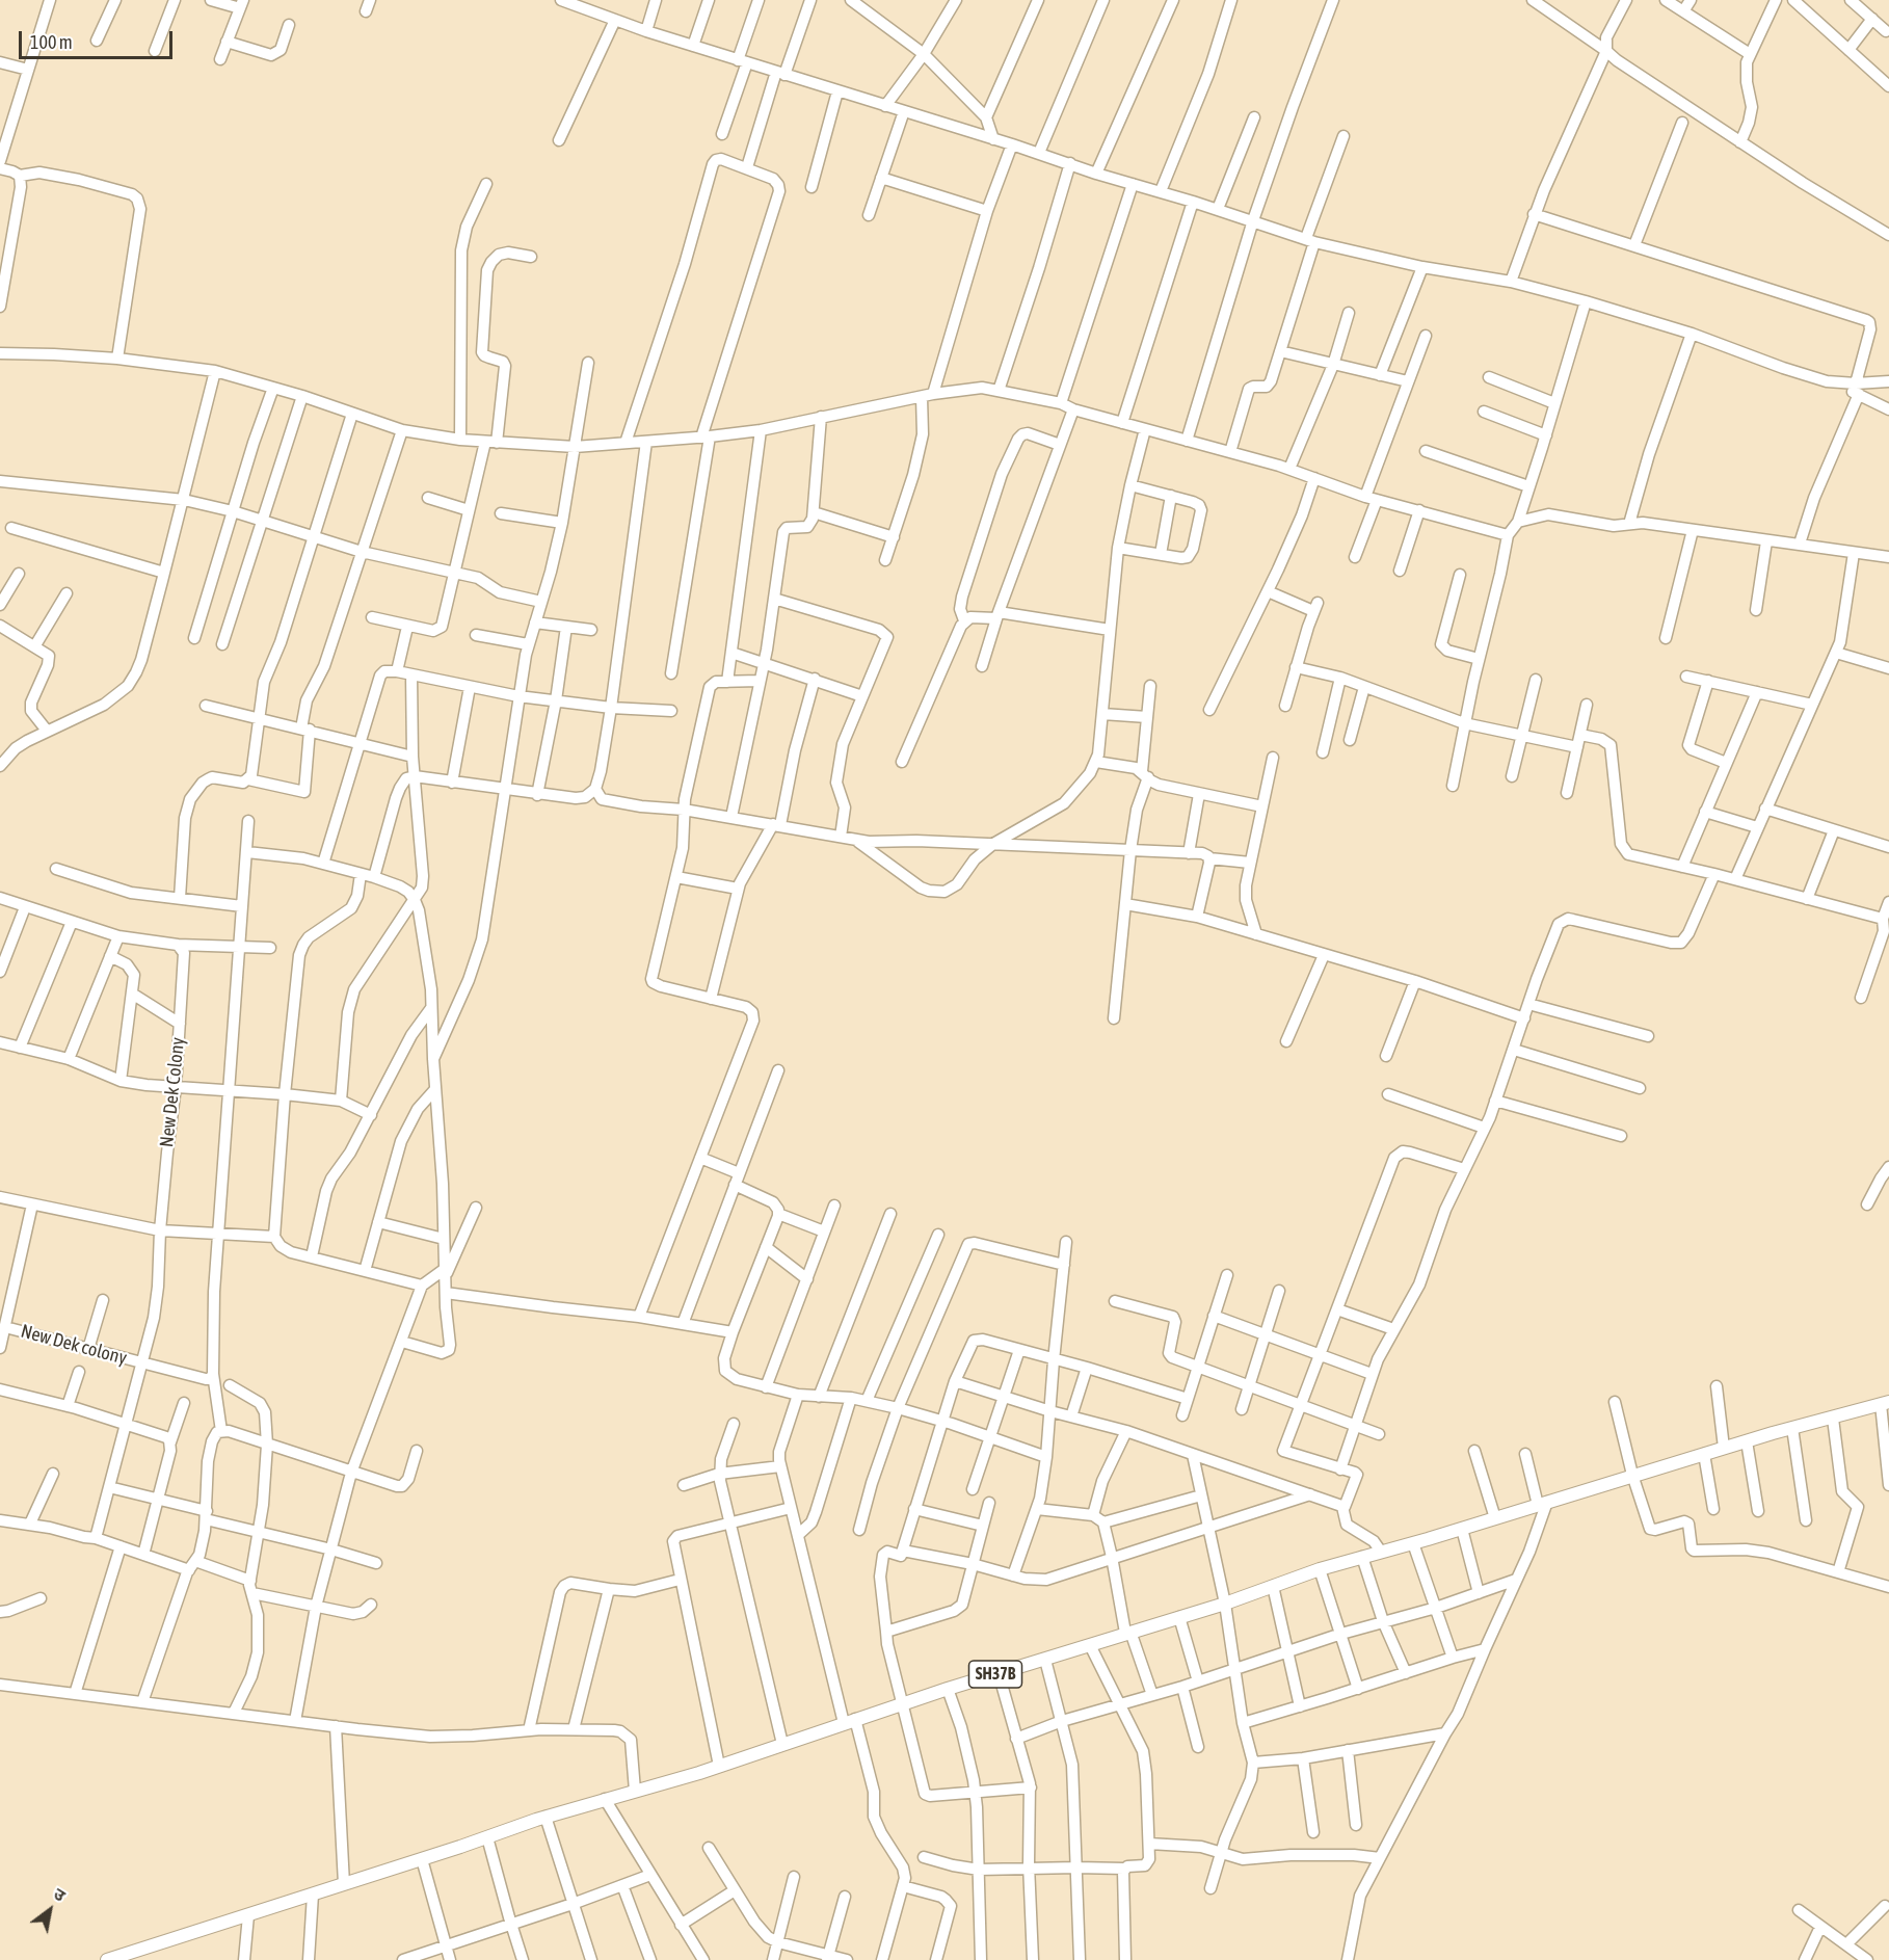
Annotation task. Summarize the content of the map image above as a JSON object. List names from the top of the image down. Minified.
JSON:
{"streets":{"main road":["SH37B"],"street":["New Dek Colony","New Dek colony"]},"crossings":[["New Dek Colony","New Dek colony"]],"scale_bar":"100 m","north":"top right"}
